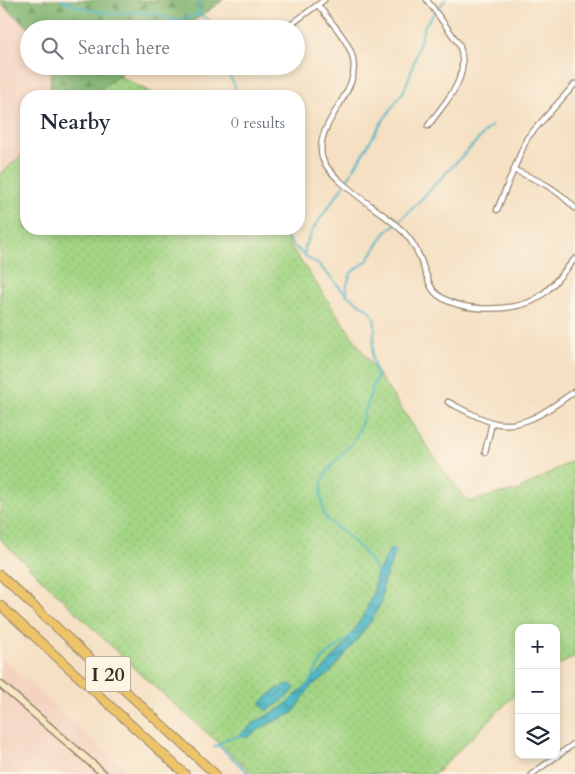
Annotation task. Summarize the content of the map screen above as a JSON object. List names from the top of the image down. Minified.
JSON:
{"streets":{"highway":["I 20"]},"page":{"search":"Search here","heading":["Nearby","0 results"],"map_buttons":["+","−"]}}
